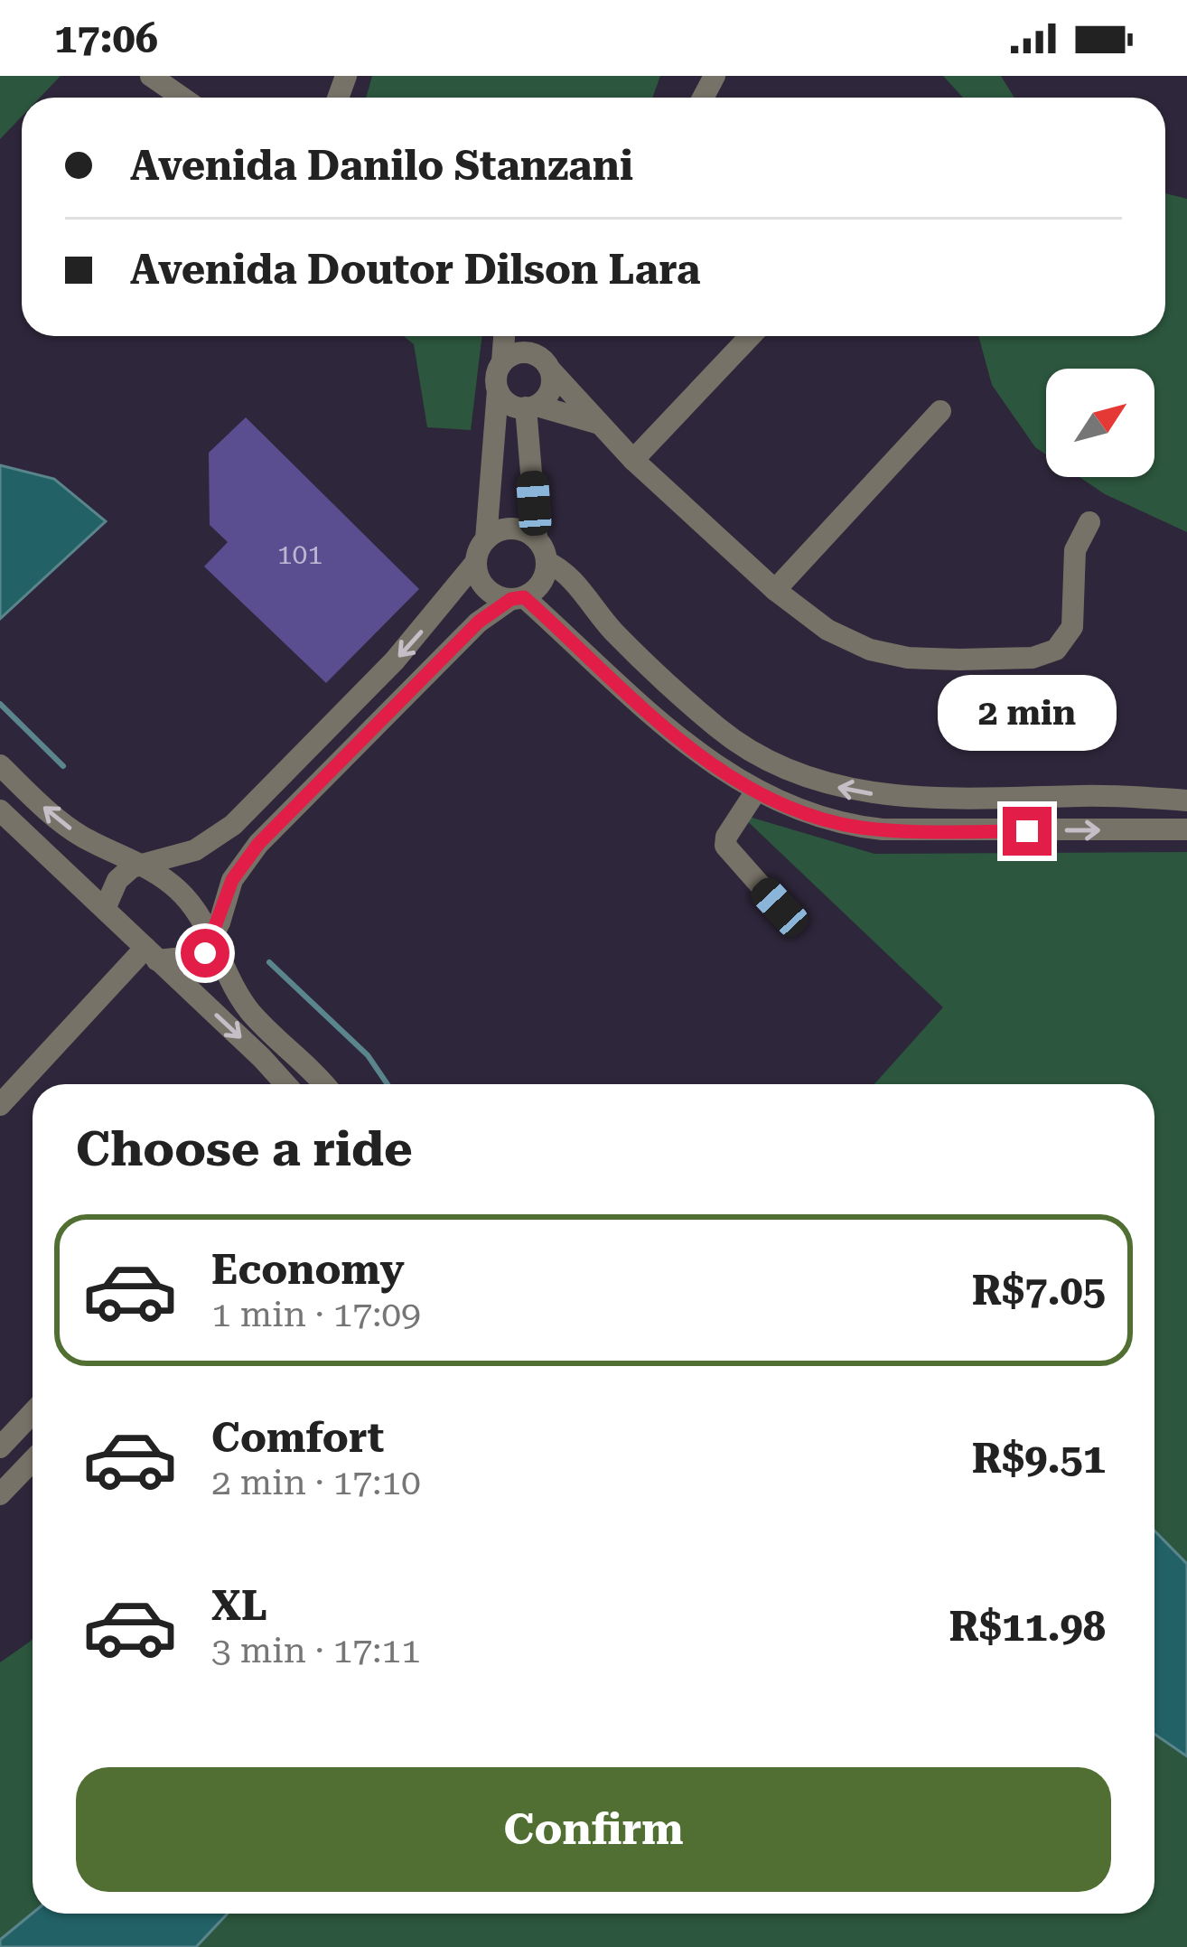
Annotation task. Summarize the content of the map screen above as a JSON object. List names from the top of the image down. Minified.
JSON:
{"house_numbers":["101"],"north":"top right","page":{"status":"17:06","banner":["Avenida Danilo Stanzani","Avenida Doutor Dilson Lara"],"bubble":"2 min","heading":"Choose a ride","list":[{"name":"Economy","note":"1 min · 17:09","value":"R$7.05"},{"name":"Comfort","note":"2 min · 17:10","value":"R$9.51"},{"name":"XL","note":"3 min · 17:11","value":"R$11.98"}],"buttons":"Confirm"}}
